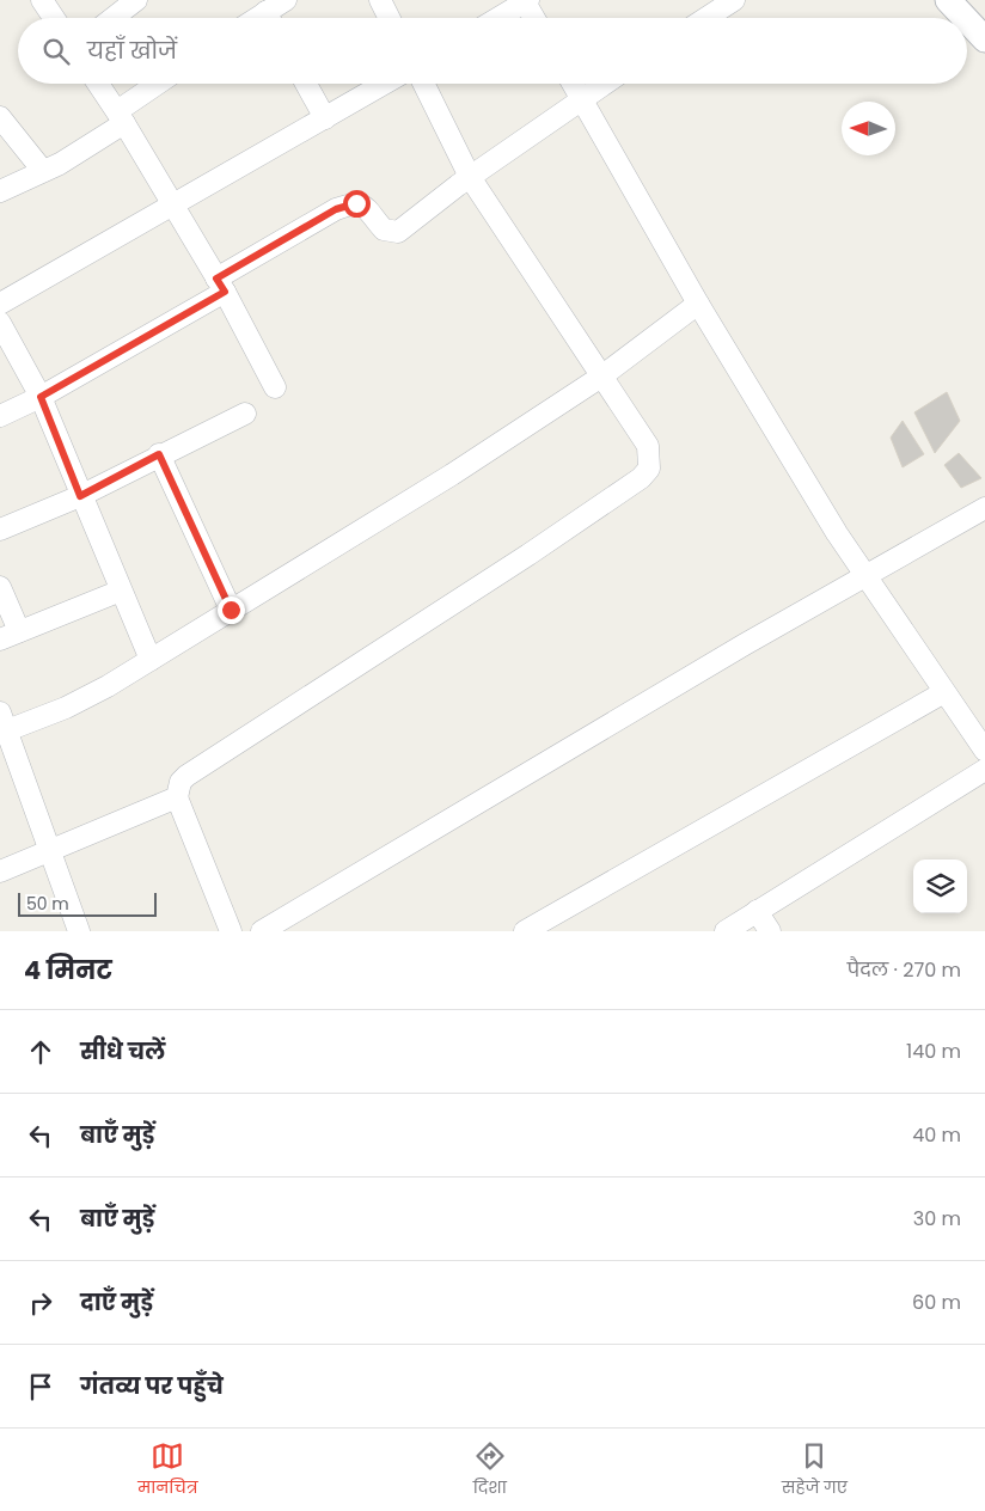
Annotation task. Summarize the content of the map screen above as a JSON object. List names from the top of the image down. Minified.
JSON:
{"scale_bar":"50 m","north":"left","page":{"search":"यहाँ खोजें","scale":"50 m","heading":["4 मिनट","पैदल · 270 m"],"list":[["सीधे चलें","140 m"],["बाएँ मुड़ें","40 m"],["बाएँ मुड़ें","30 m"],["दाएँ मुड़ें","60 m"],"गंतव्य पर पहुँचे"],"nav":["मानचित्र","दिशा","सहेजे गए"]}}
